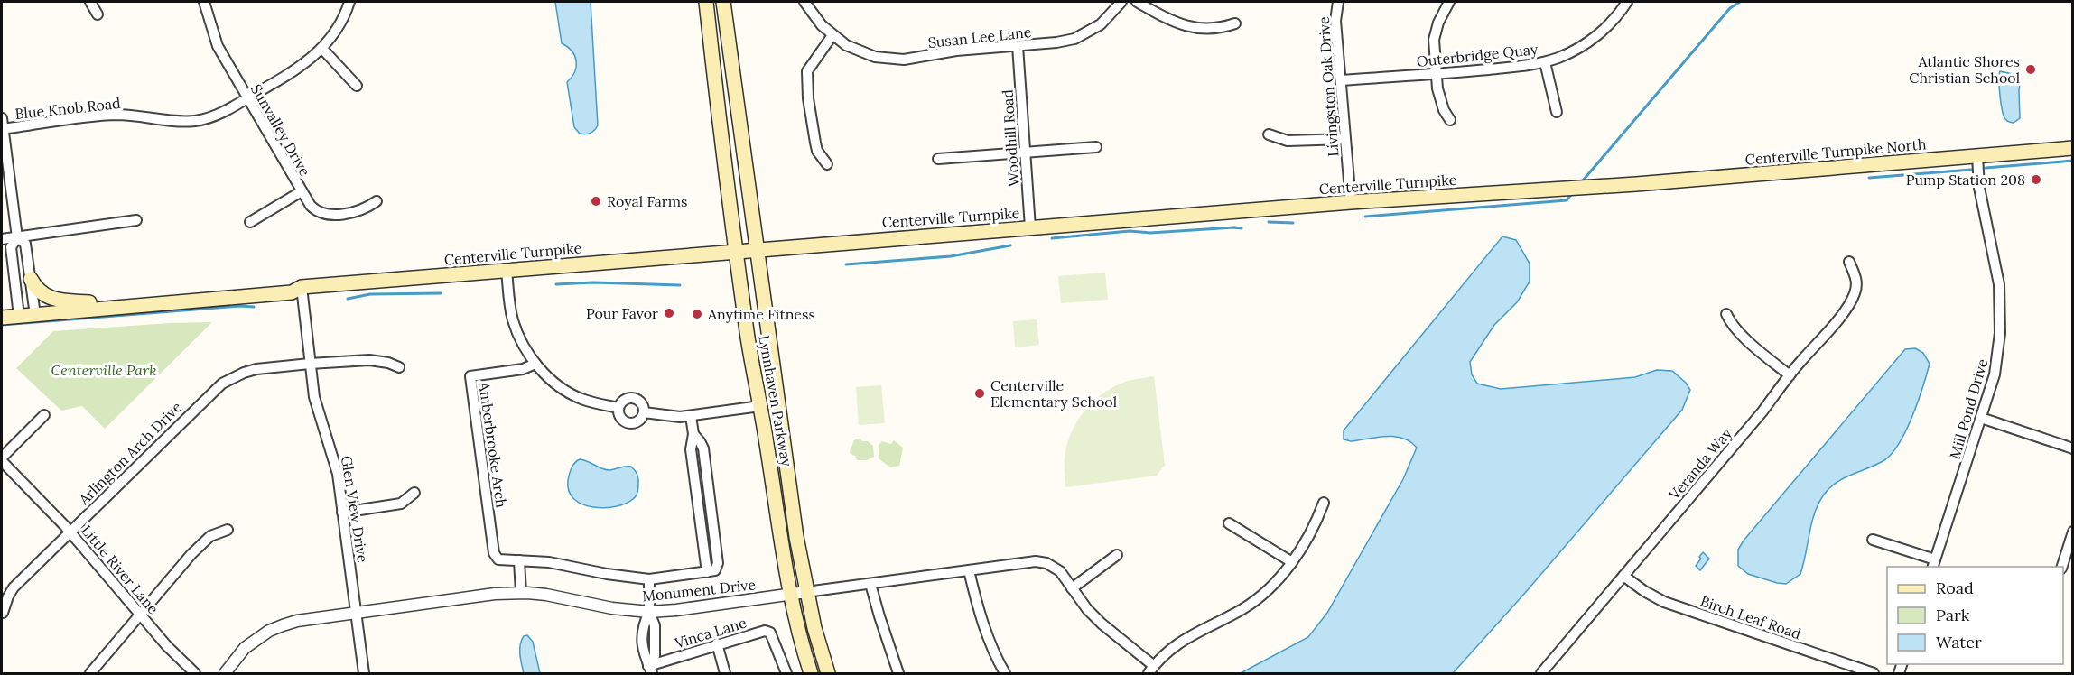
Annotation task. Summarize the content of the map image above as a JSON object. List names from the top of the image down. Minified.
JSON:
{"streets":{"main road":["Centerville Turnpike North","Centerville Turnpike","Lynnhaven Parkway"],"street":["Susan Lee Lane","Outerbridge Quay","Livingston Oak Drive","Blue Knob Road","Sunvalley Drive","Woodhill Road","Mill Pond Drive","Amberbrooke Arch","Arlington Arch Drive","Veranda Way","Glen View Drive","Little River Lane","Monument Drive","Birch Leaf Road","Vinca Lane"]},"crossings":[["Susan Lee Lane","Woodhill Road"],["Outerbridge Quay","Livingston Oak Drive"],["Livingston Oak Drive","Centerville Turnpike"],["Blue Knob Road","Sunvalley Drive"],["Woodhill Road","Centerville Turnpike"],["Centerville Turnpike North","Centerville Turnpike"],["Centerville Turnpike North","Mill Pond Drive"],["Centerville Turnpike","Lynnhaven Parkway"],["Centerville Turnpike","Glen View Drive"],["Lynnhaven Parkway","Monument Drive"],["Arlington Arch Drive","Glen View Drive"],["Arlington Arch Drive","Little River Lane"],["Veranda Way","Birch Leaf Road"],["Glen View Drive","Monument Drive"]],"parks":["Centerville Park"],"places":["Atlantic Shores Christian School","Pump Station 208","Royal Farms","Pour Favor","Anytime Fitness","Centerville Elementary School"],"legend":["Road","Park","Water"]}
